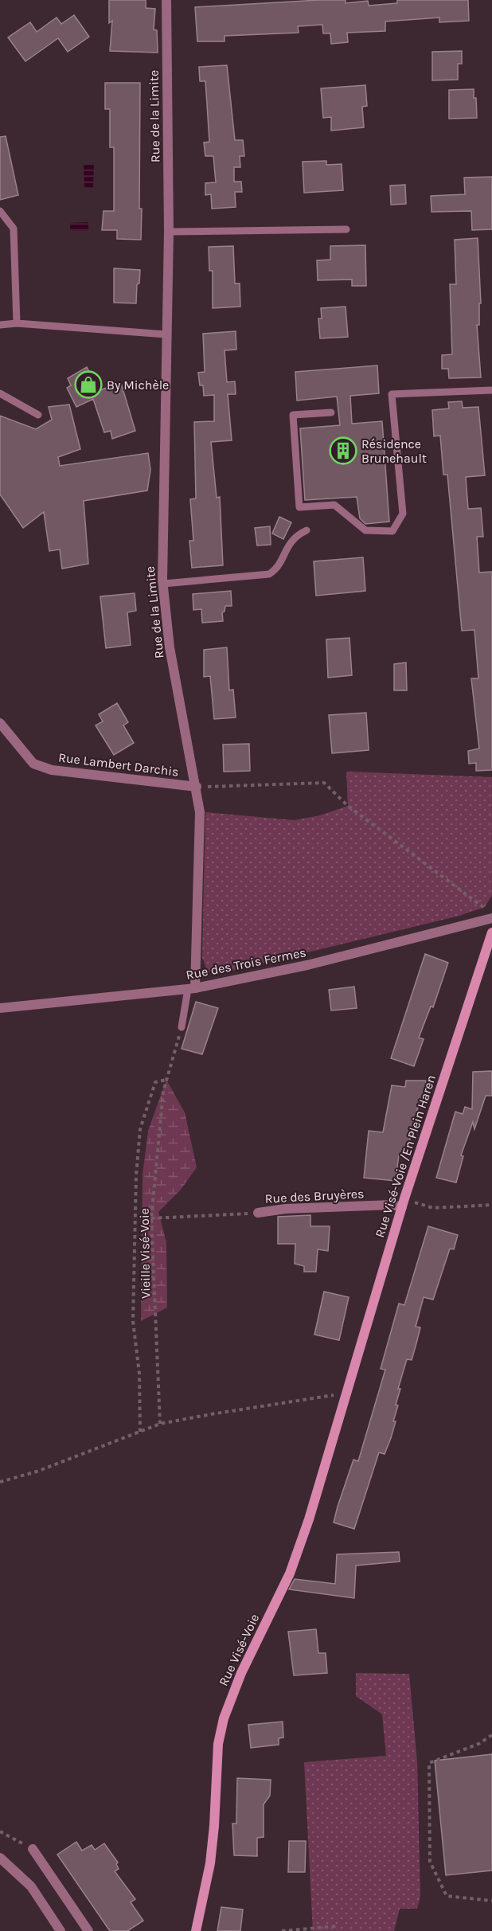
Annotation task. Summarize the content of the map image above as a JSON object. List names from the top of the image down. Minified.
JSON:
{"streets":{"street":["Rue de la Limite","Rue Lambert Darchis","Rue des Trois Fermes","Rue Visé-Voie /En Plein Haren","Rue des Bruyères","Rue Visé-Voie"],"path":["Vieille Visé-Voie"]},"crossings":[["Rue de la Limite","Rue Lambert Darchis"],["Rue de la Limite","Rue des Trois Fermes"],["Rue Visé-Voie /En Plein Haren","Rue des Bruyères"],["Rue Visé-Voie /En Plein Haren","Rue Visé-Voie"]],"places":{"shop":["By Michèle"],"building":["Résidence Brunehault"]}}
